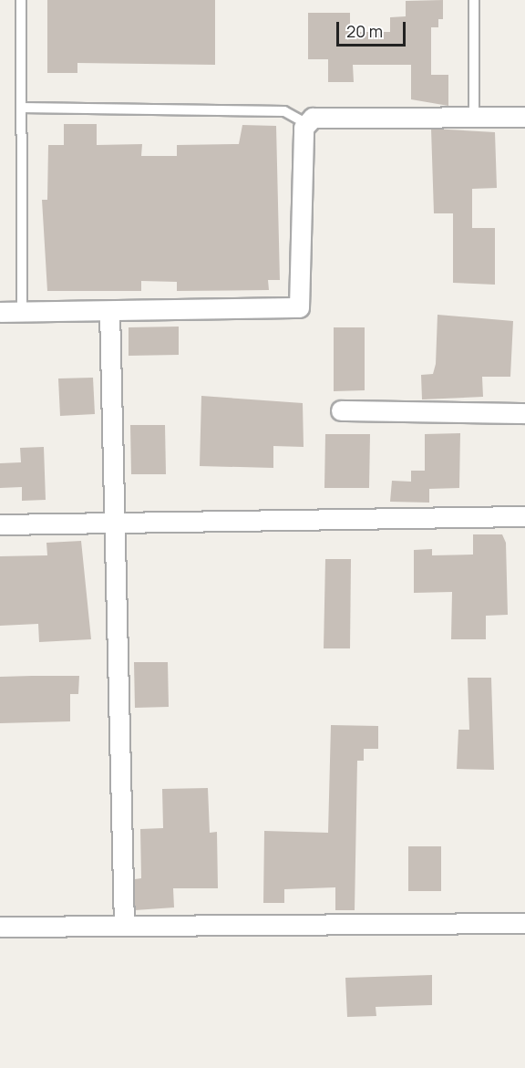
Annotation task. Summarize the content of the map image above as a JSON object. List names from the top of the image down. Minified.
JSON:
{"scale_bar":"20 m"}
